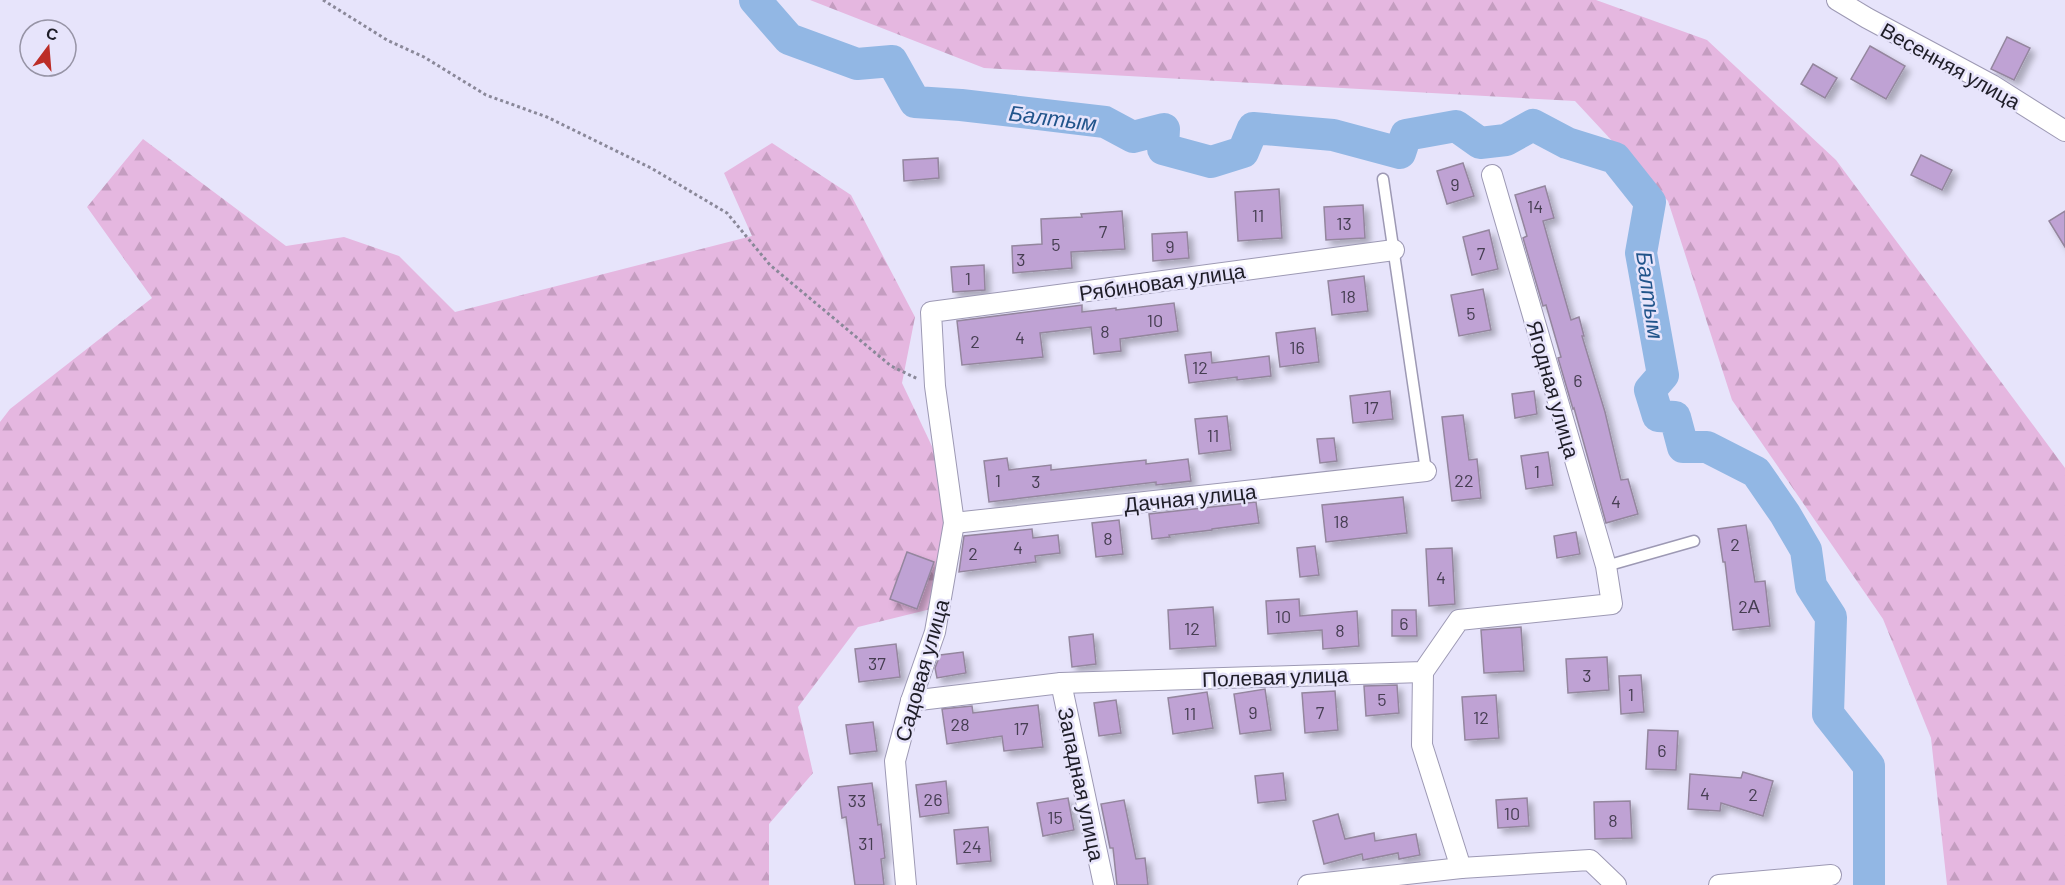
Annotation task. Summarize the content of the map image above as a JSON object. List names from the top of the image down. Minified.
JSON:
{"streets":{"street":["Весенняя улица","Рябиновая улица","Ягодная улица","Дачная улица","Садовая улица","Полевая улица","Западная улица"]},"crossings":[["Рябиновая улица","Садовая улица"],["Ягодная улица","Полевая улица"],["Дачная улица","Садовая улица"],["Садовая улица","Полевая улица"],["Полевая улица","Западная улица"]],"water":["Балтым"],"house_numbers":["9","14","11","13","7","5","9","7","3","1","18","5","10","8","4","2","16","12","6","17","11","1","1","22","3","4","18","8","2","4","2","4","2А","10","6","12","8","37","3","1","5","9","7","11","12","28","17","6","4","2","26","33","10","15","8","31","24"],"north":"top"}
